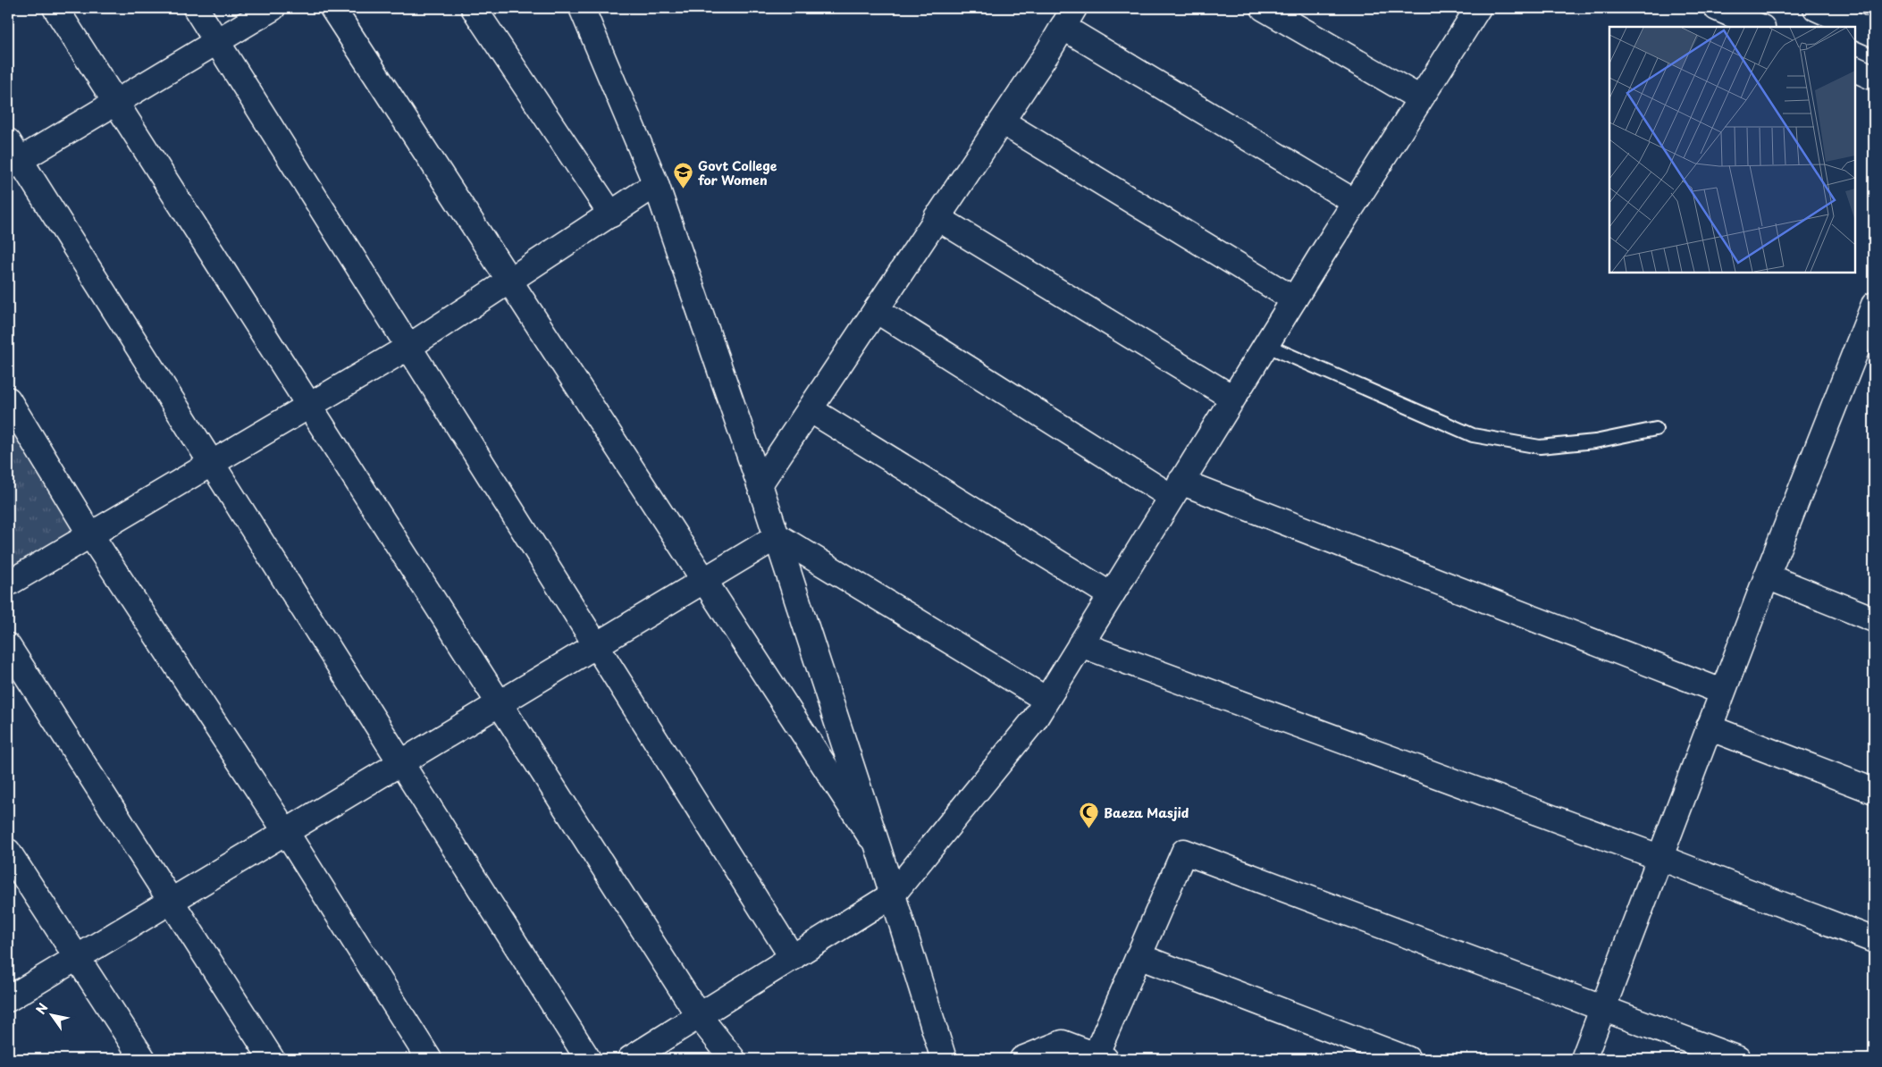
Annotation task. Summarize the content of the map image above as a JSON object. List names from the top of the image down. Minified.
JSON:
{"places":{"school or university":["Govt College for Women"],"mosque":["Baeza Masjid"]},"north":"top left"}
